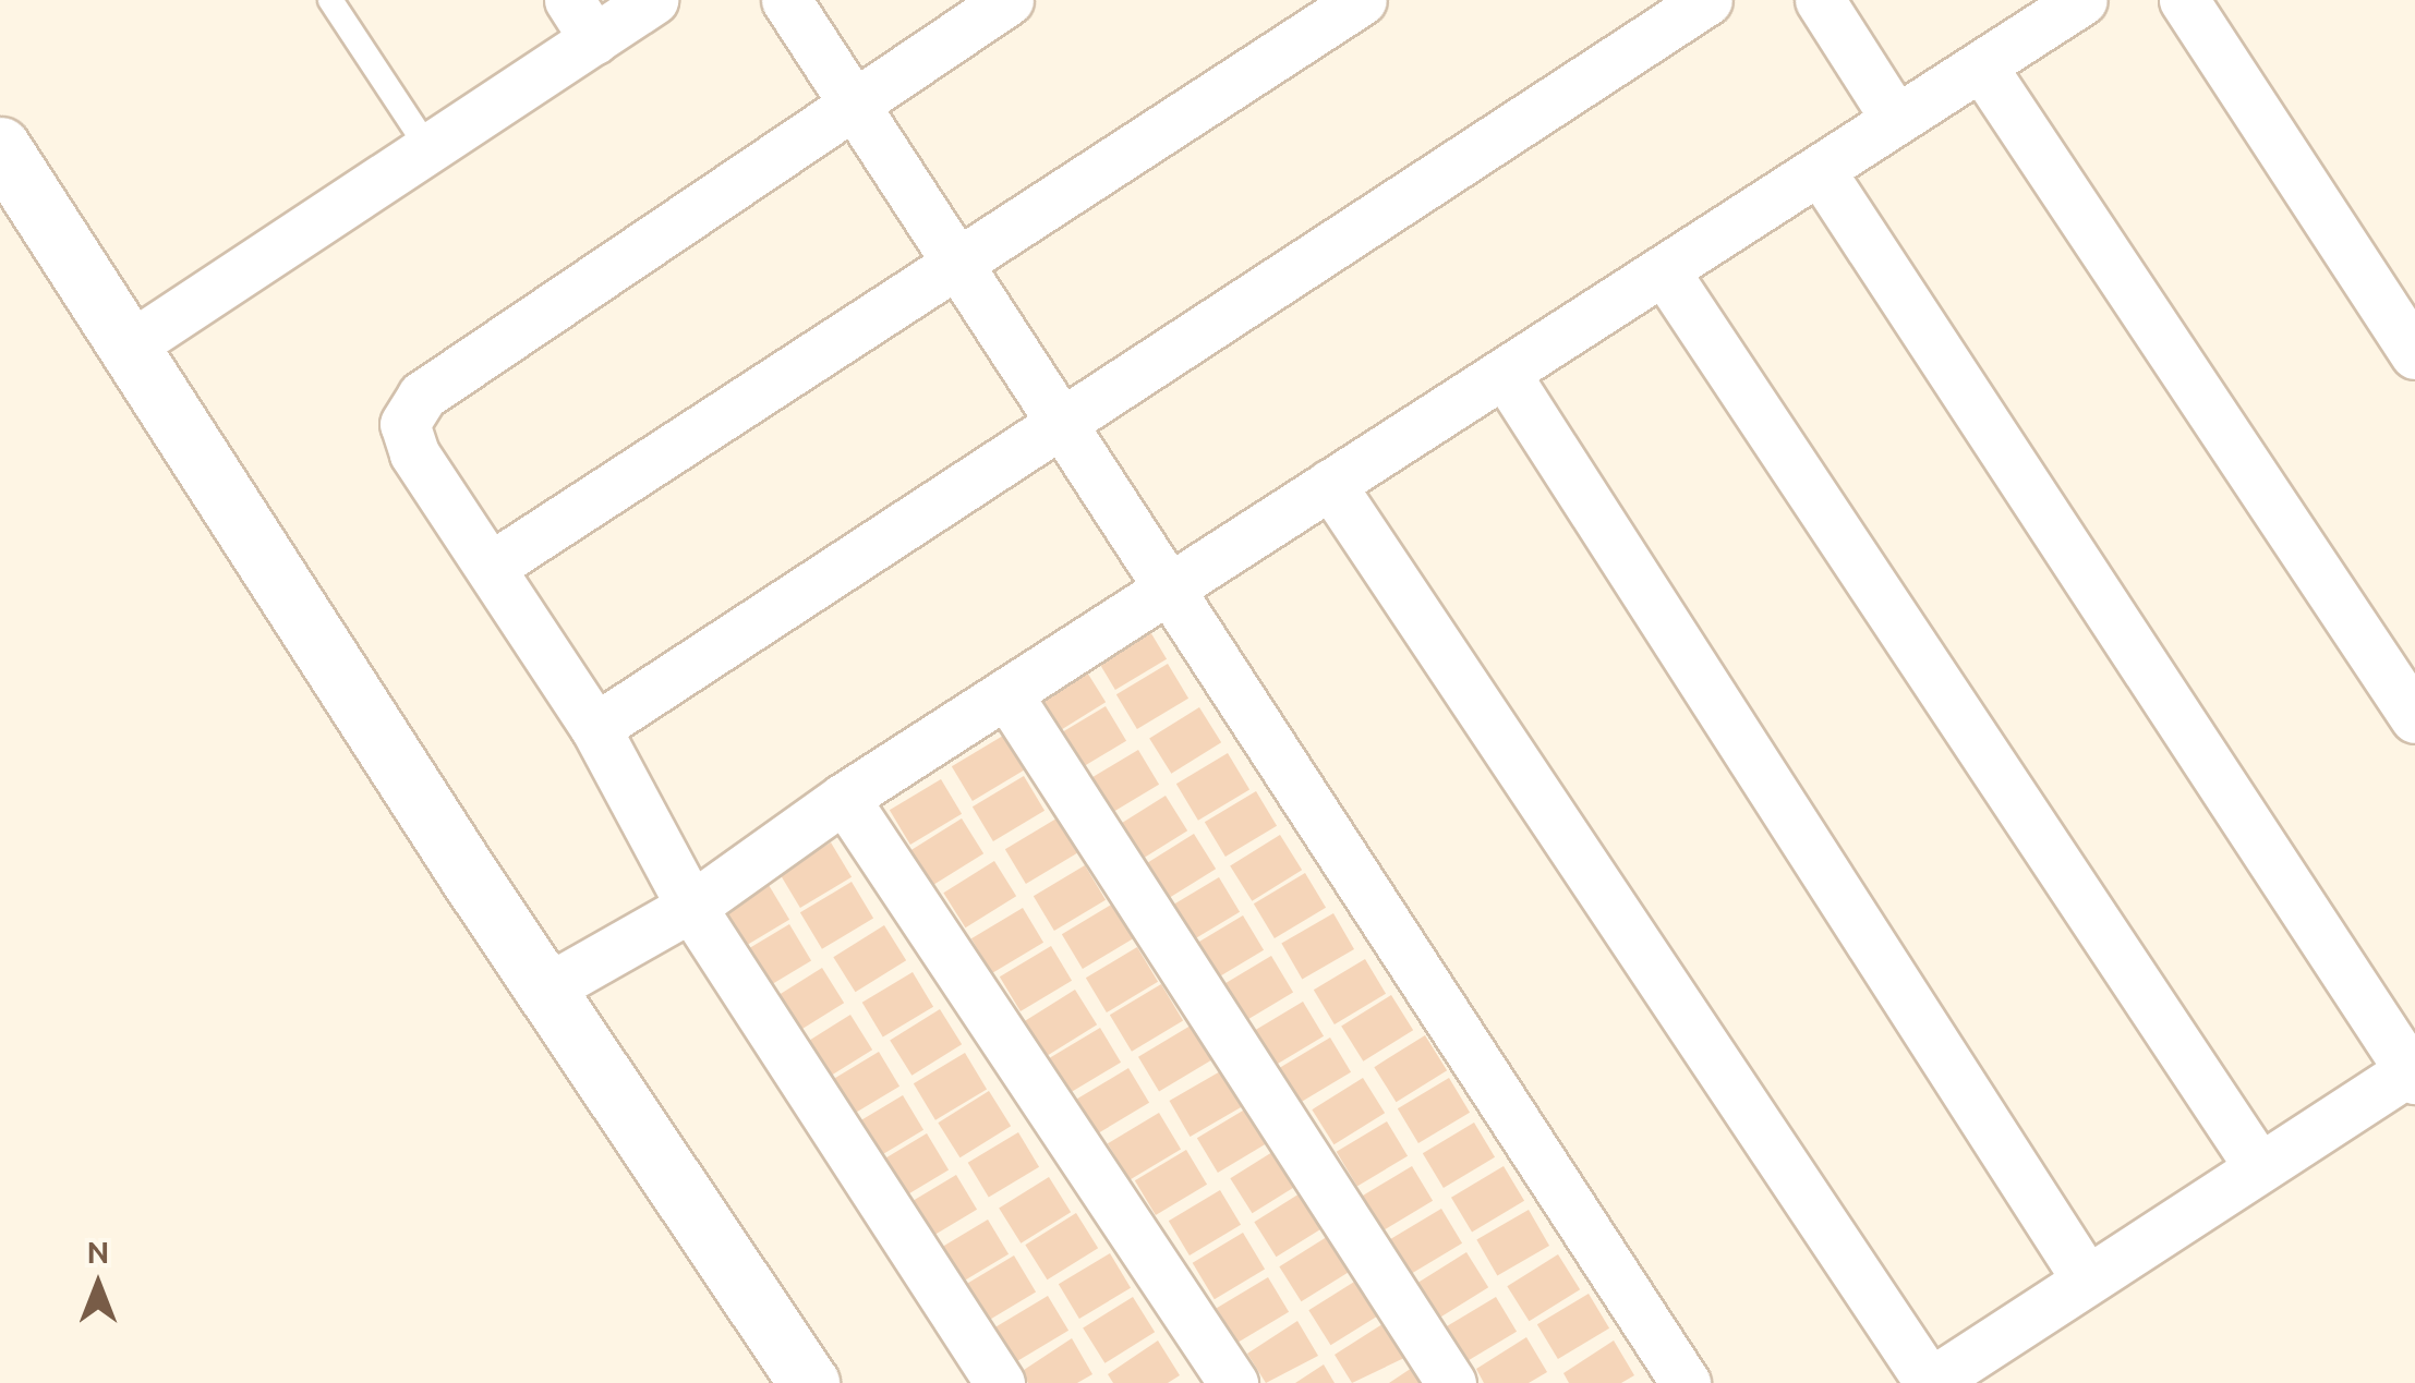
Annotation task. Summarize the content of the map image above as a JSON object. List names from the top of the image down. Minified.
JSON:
{"north":"top"}
